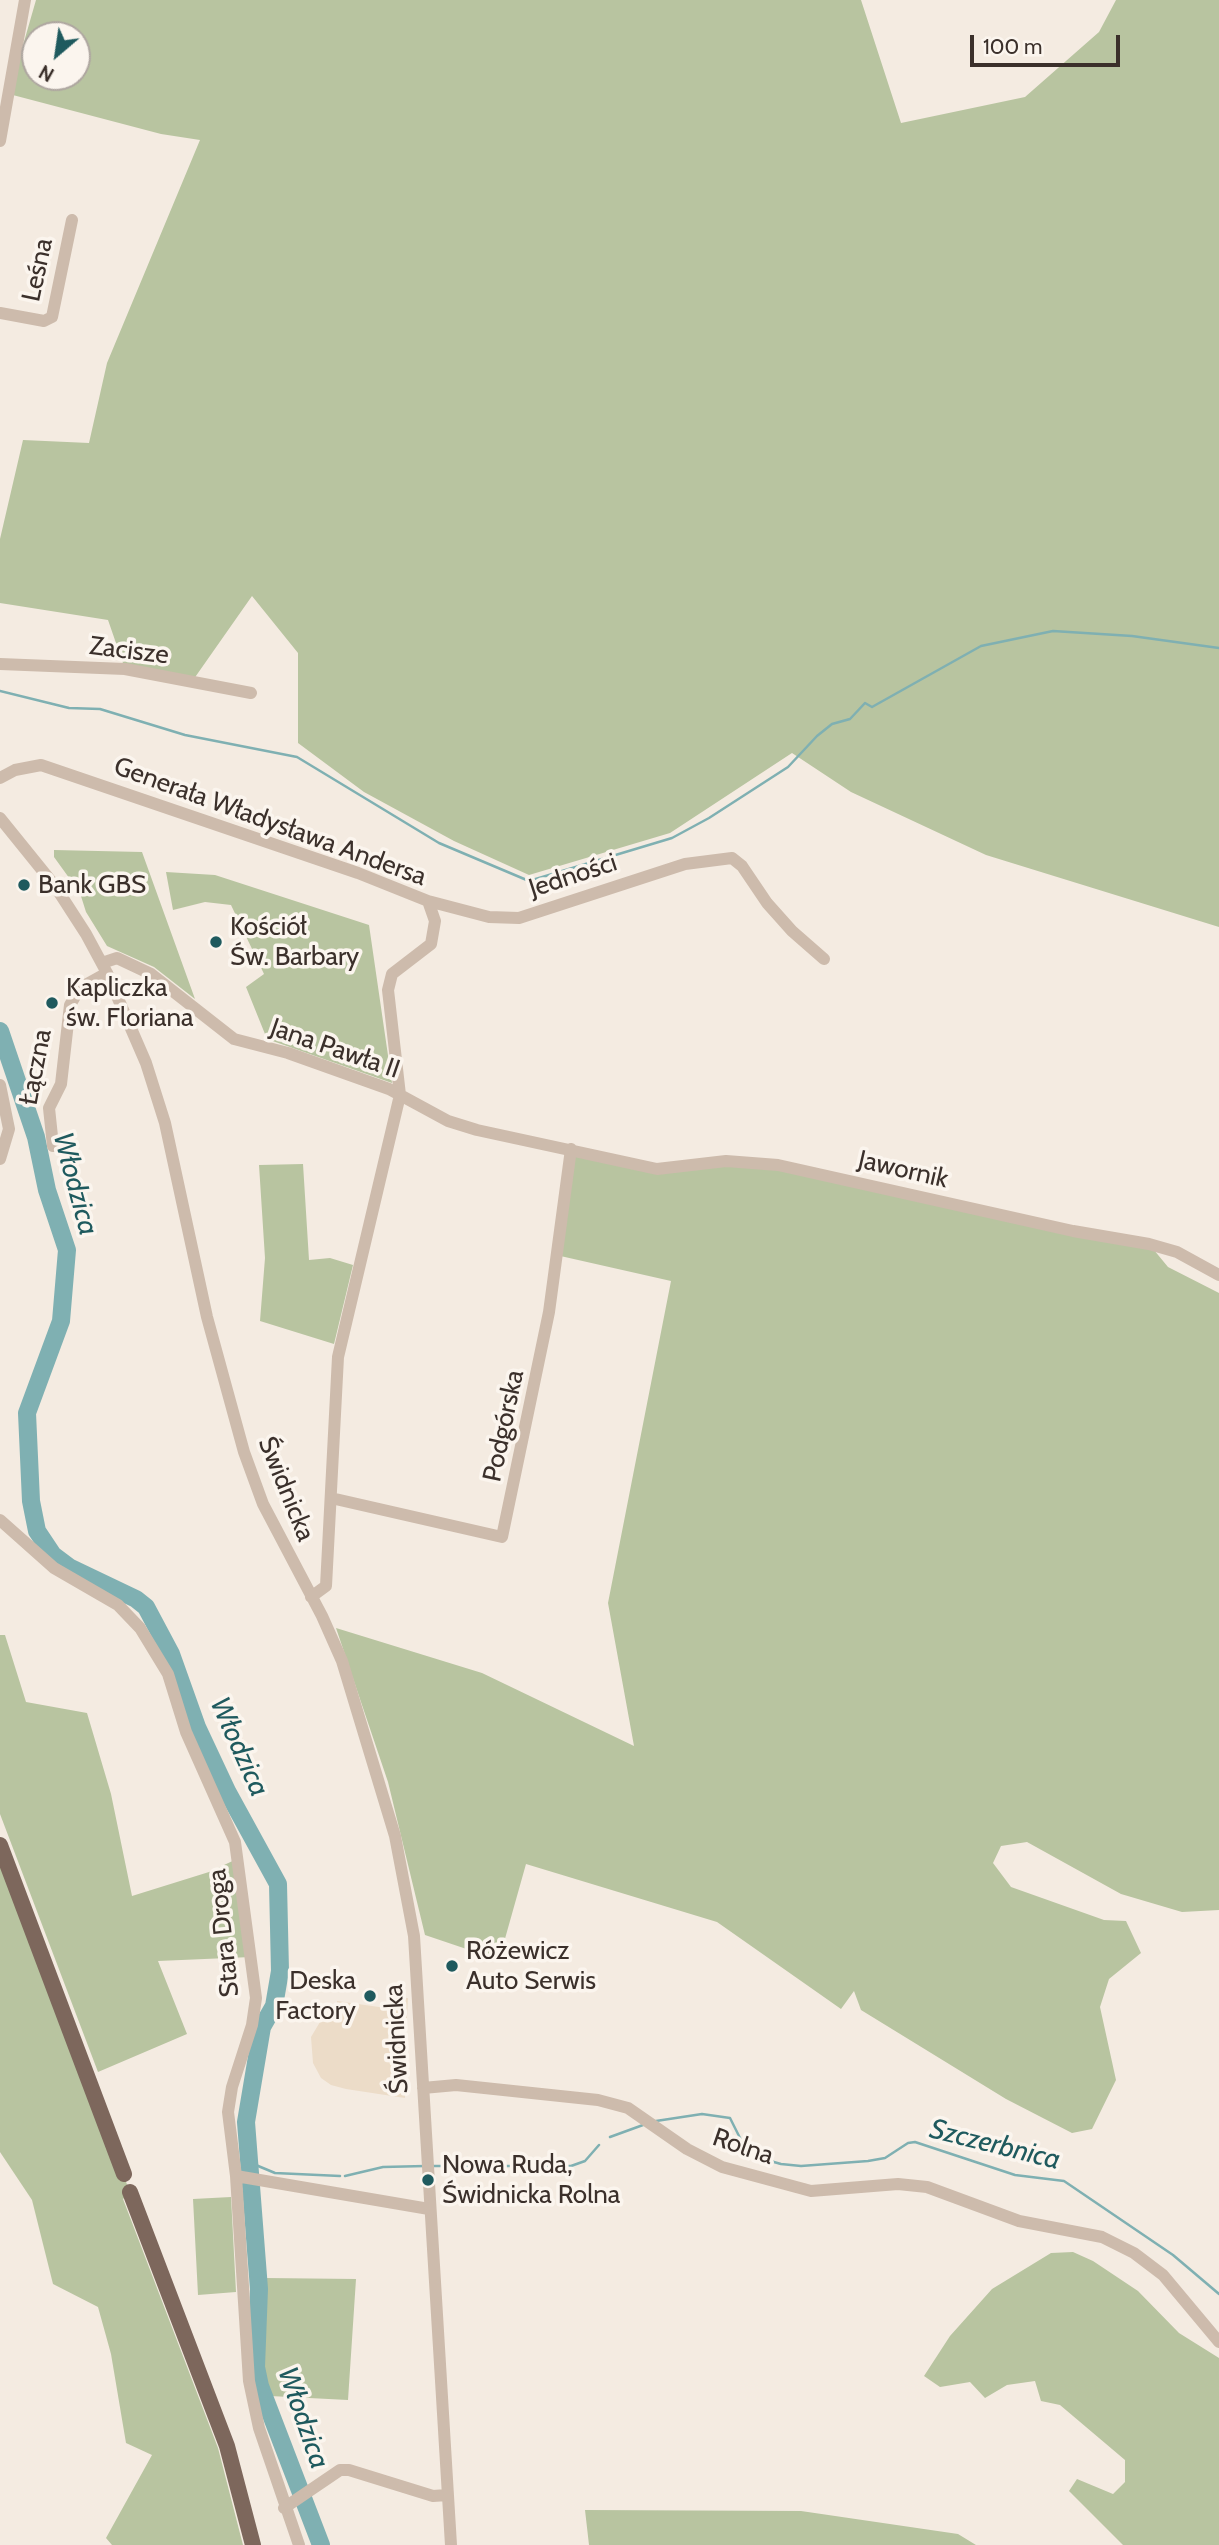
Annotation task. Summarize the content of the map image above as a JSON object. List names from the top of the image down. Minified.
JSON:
{"streets":{"street":["Leśna","Zacisze","Generała Władysława Andersa","Jedności","Jana Pawła II","Łączna","Jawornik","Podgórska","Świdnicka","Stara Droga","Rolna"]},"crossings":[["Generała Władysława Andersa","Jedności"],["Generała Władysława Andersa","Jana Pawła II"],["Generała Władysława Andersa","Podgórska"],["Generała Władysława Andersa","Świdnicka"],["Jana Pawła II","Łączna"],["Jana Pawła II","Jawornik"],["Jana Pawła II","Podgórska"],["Jana Pawła II","Świdnicka"],["Łączna","Świdnicka"],["Jawornik","Podgórska"],["Świdnicka","Rolna"]],"water":["Włodzica","Szczerbnica"],"places":["Bank GBS","Kościół Św. Barbary","Kapliczka św. Floriana","Różewicz Auto Serwis","Deska Factory","Nowa Ruda, Świdnicka Rolna"],"scale_bar":"100 m","north":"bottom left"}
